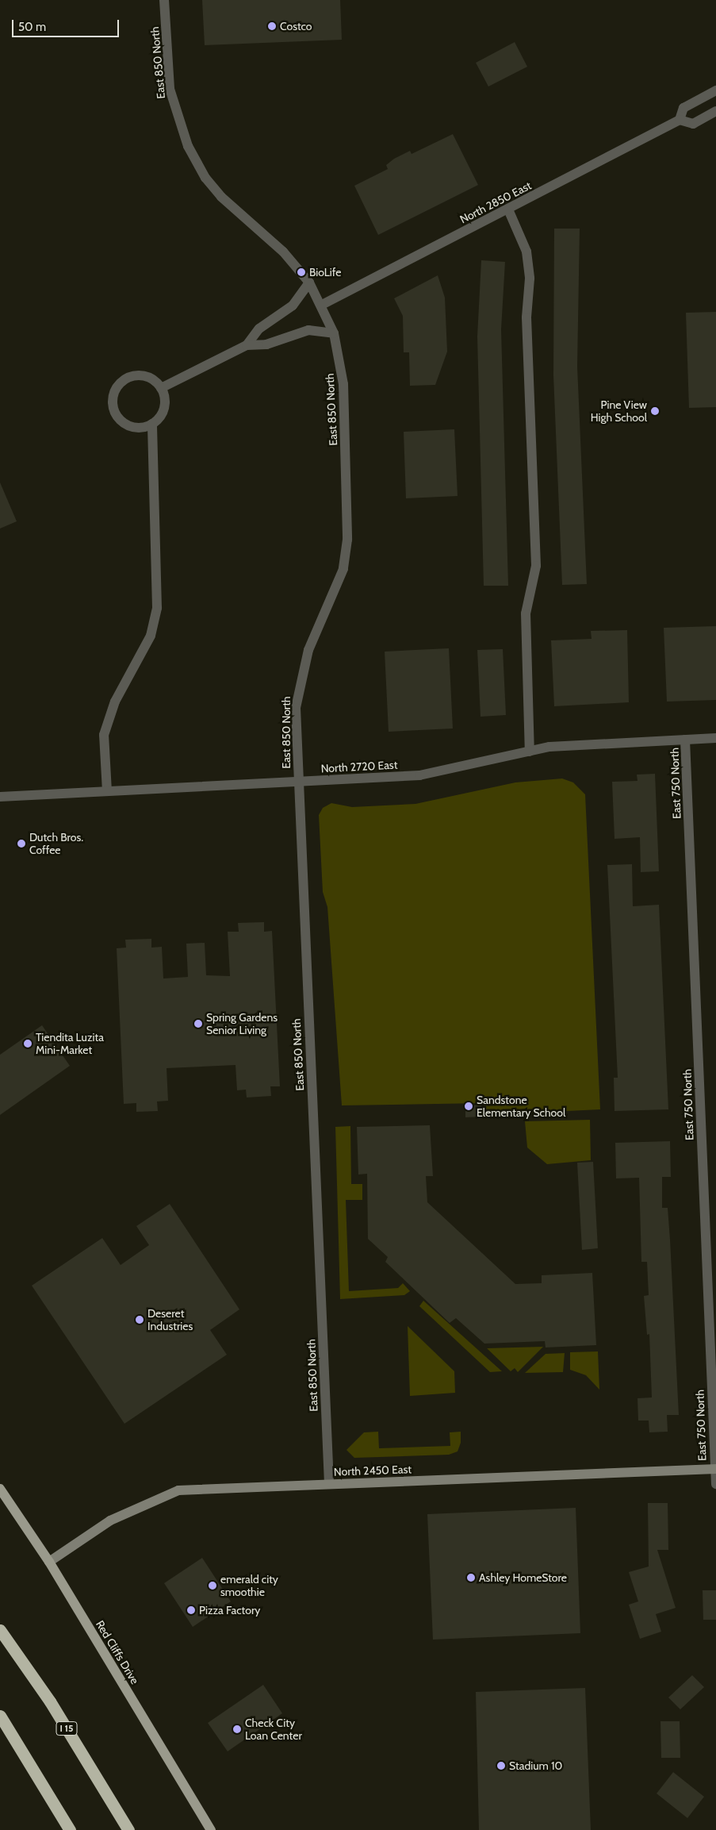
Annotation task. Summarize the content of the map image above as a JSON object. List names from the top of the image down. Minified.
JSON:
{"streets":{"highway":["I 15"],"main road":["Red Cliffs Drive"],"street":["East 850 North","North 2850 East","North 2720 East","East 750 North","North 2450 East"]},"crossings":[["East 850 North","North 2850 East"],["East 850 North","North 2720 East"],["East 850 North","North 2450 East"],["North 2720 East","East 750 North"],["East 750 North","North 2450 East"],["North 2450 East","Red Cliffs Drive"]],"places":["Costco","BioLife","Pine View High School","Dutch Bros. Coffee","Spring Gardens Senior Living","Tiendita Luzita Mini-Market","Sandstone Elementary School","Deseret Industries","Ashley HomeStore","emerald city smoothie","Pizza Factory","Check City Loan Center","Stadium 10"],"scale_bar":"50 m"}
